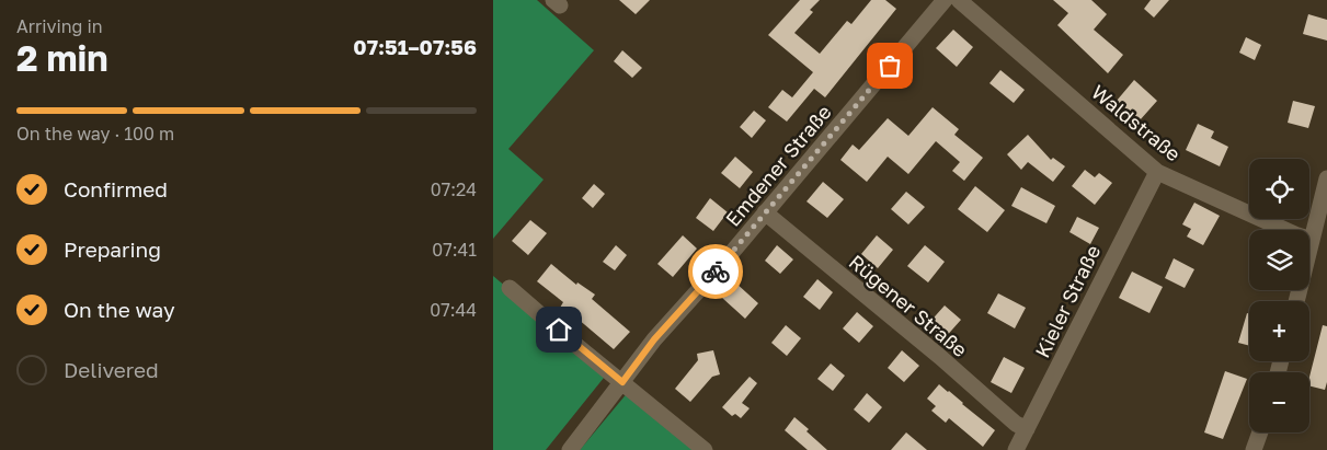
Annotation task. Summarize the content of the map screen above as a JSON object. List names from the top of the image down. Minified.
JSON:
{"streets":{"street":["Waldstraße","Emdener Straße","Kieler Straße","Rügener Straße"]},"crossings":[["Waldstraße","Kieler Straße"],["Emdener Straße","Rügener Straße"],["Kieler Straße","Rügener Straße"]],"page":{"heading":["2 min","Arriving in","07:51–07:56"],"bar":"On the way · 100 m","list":[["Confirmed","07:24"],["Preparing","07:41"],["On the way","07:44"],"Delivered"],"map_buttons":["+","−"]}}
